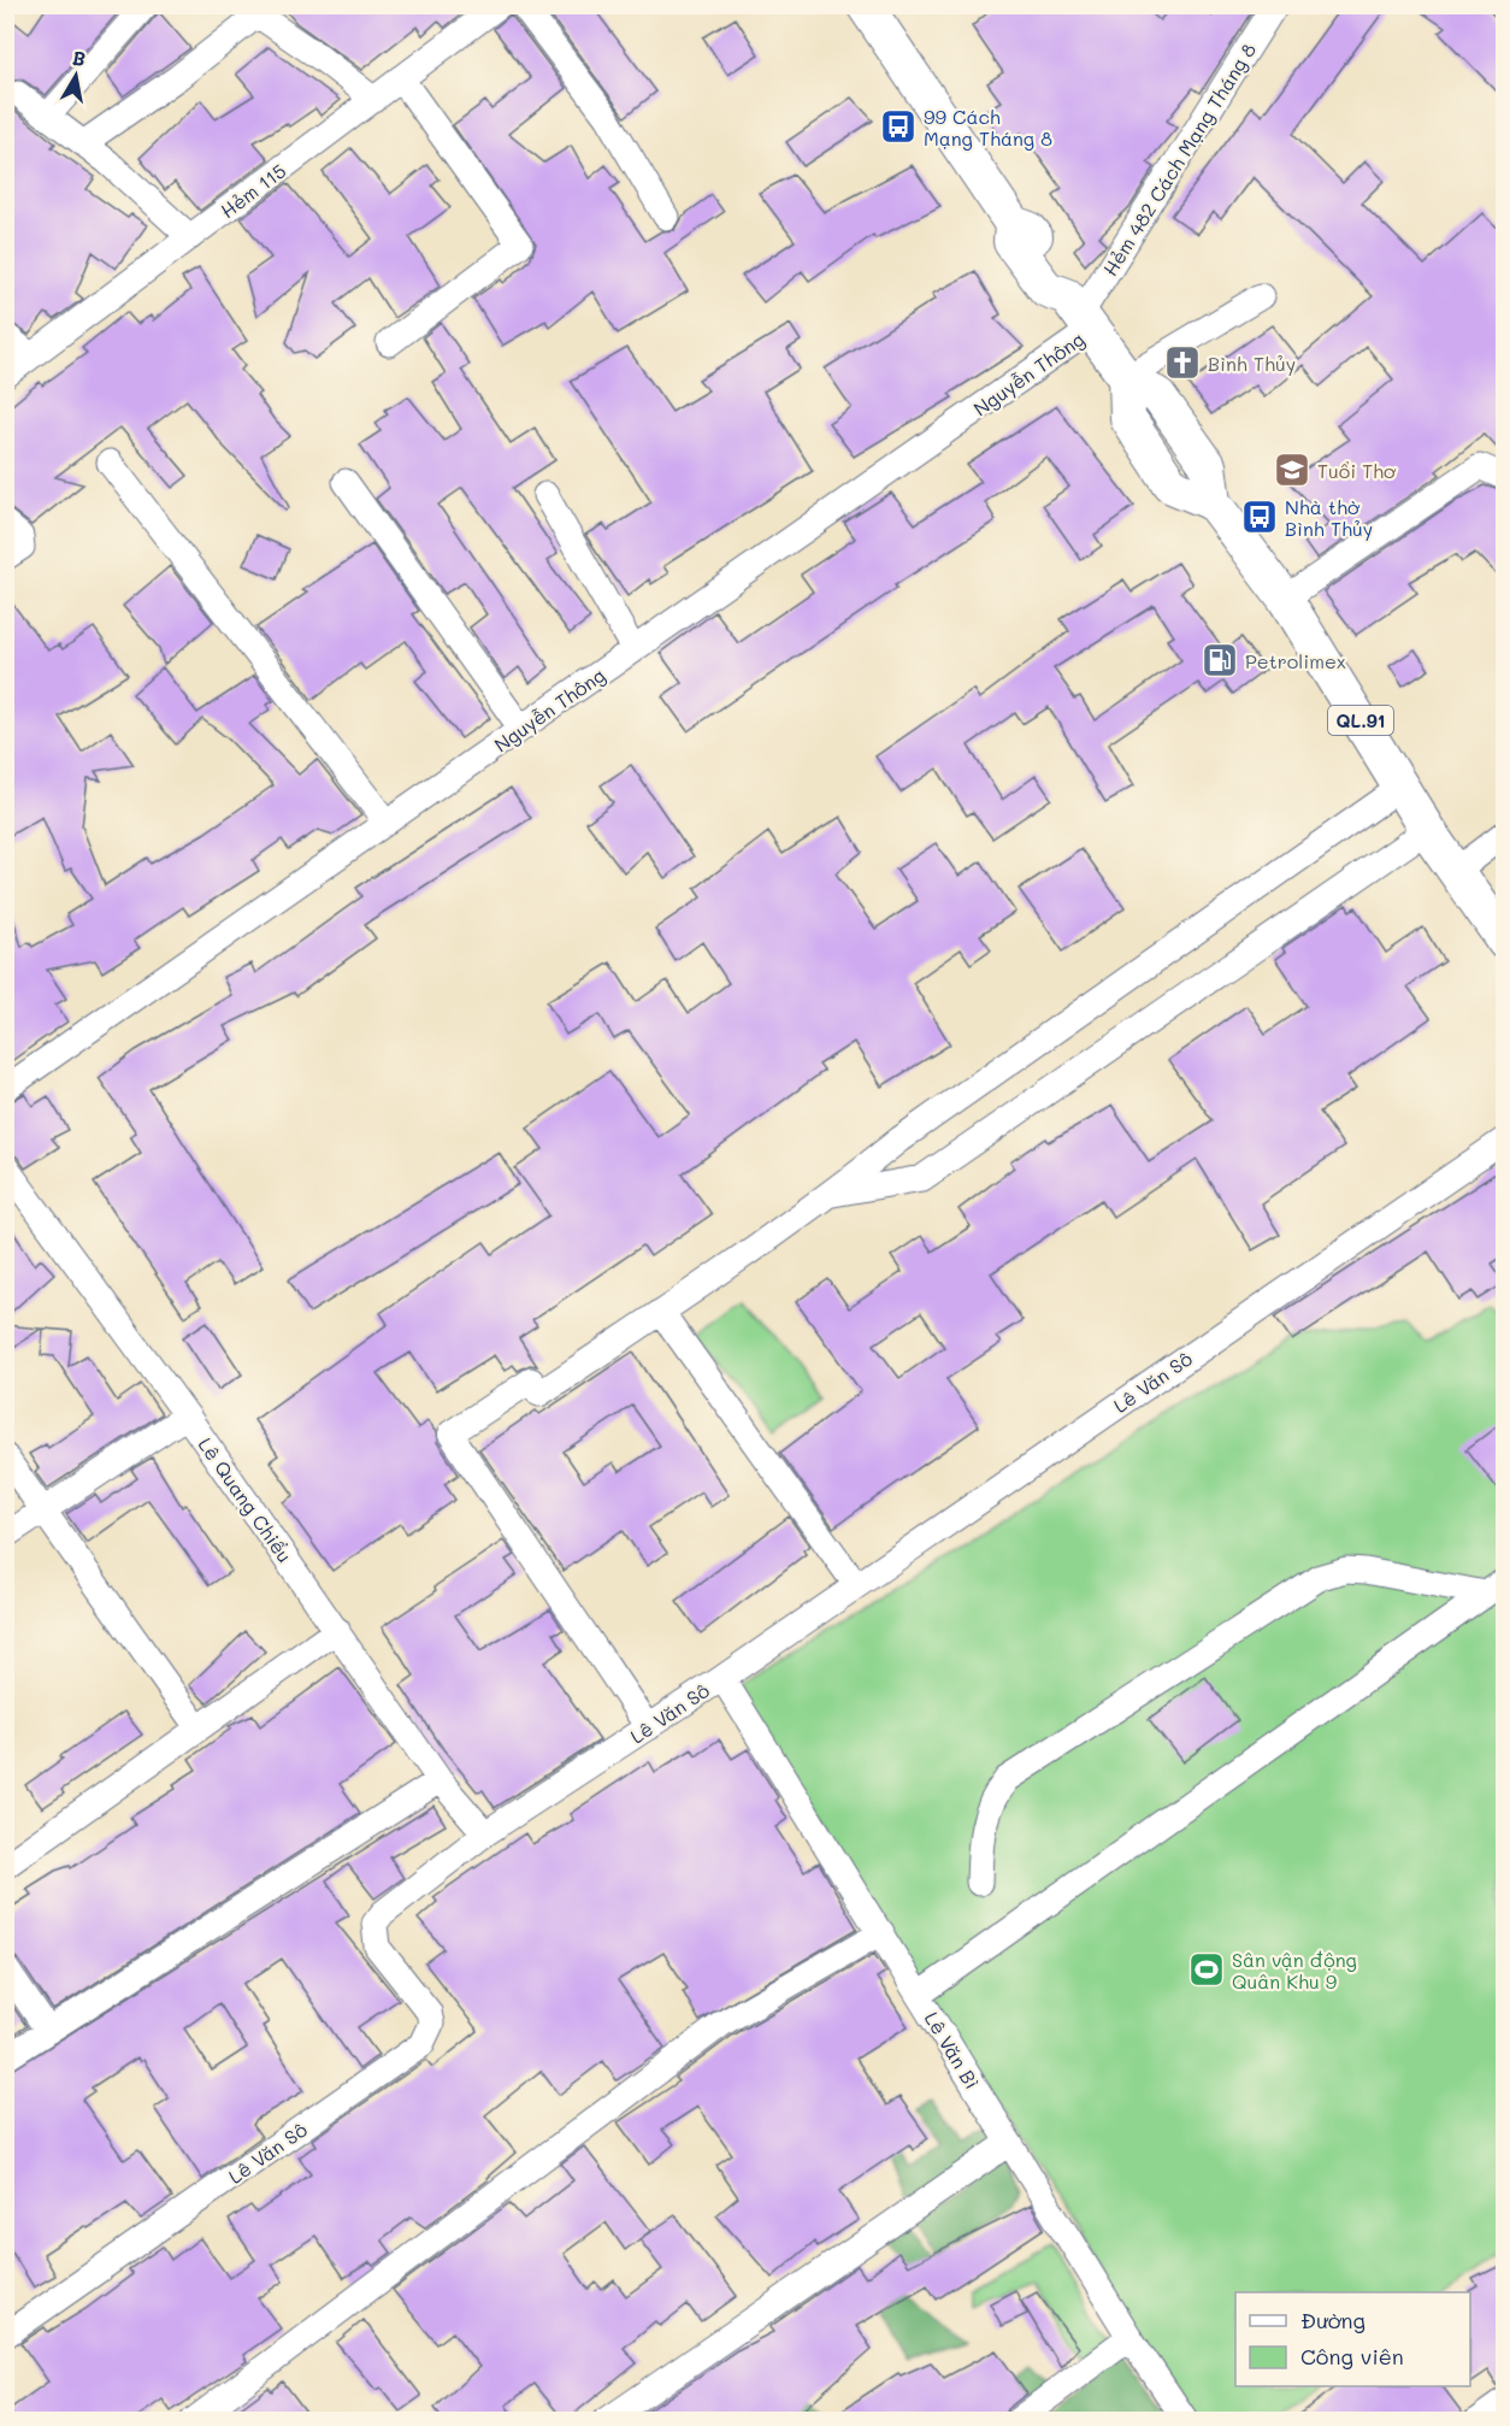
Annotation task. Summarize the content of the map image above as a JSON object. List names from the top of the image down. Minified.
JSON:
{"streets":{"highway":["QL.91"],"street":["Hẻm 482 Cách Mạng Tháng 8","Hẻm 115","Nguyễn Thông","Lê Văn Sô","Lê Quang Chiểu","Lê Văn Bì"]},"crossings":[["Hẻm 482 Cách Mạng Tháng 8","Nguyễn Thông"],["Lê Văn Sô","Lê Quang Chiểu"],["Lê Văn Sô","Lê Văn Bì"]],"places":{"bus stop":["99 Cách Mạng Tháng 8","Nhà thờ Bình Thủy"],"church":["Bình Thủy"],"school or university":["Tuổi Thơ"],"fuel station":["Petrolimex"],"sports":["Sân vận động Quân Khu 9"]},"legend":["Đường","Công viên"],"north":"top"}
